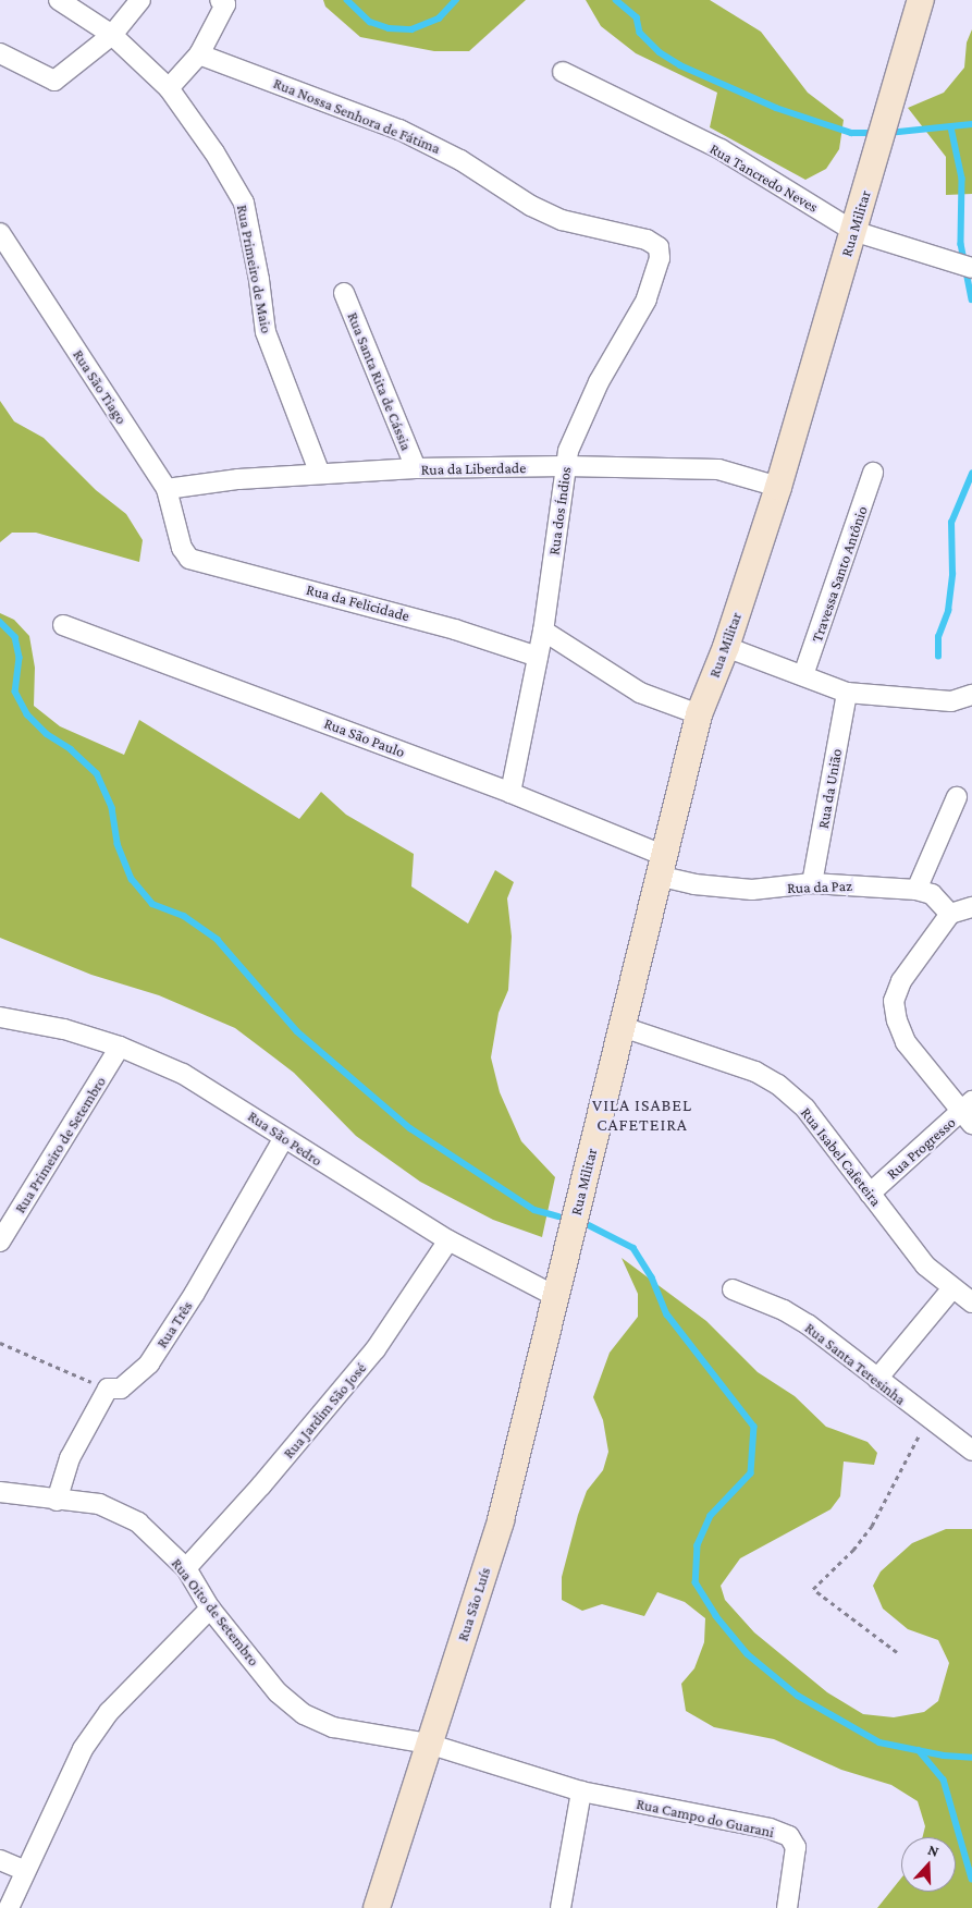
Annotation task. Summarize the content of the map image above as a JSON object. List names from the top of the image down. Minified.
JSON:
{"streets":{"street":["Rua Nossa Senhora de Fátima","Rua Tancredo Neves","Rua Militar","Rua Primeiro de Maio","Rua Santa Rita de Cássia","Rua São Tiago","Rua da Liberdade","Rua dos Índios","Travessa Santo Antônio","Rua da Felicidade","Rua São Paulo","Rua da União","Rua da Paz","Rua São Pedro","Rua Primeiro de Setembro","Rua Progresso","Rua Isabel Cafeteira","Rua Três","Rua Santa Teresinha","Rua Jardim São José","Rua São Luís","Rua Oito de Setembro","Rua Campo do Guarani"]},"crossings":[["Rua Nossa Senhora de Fátima","Rua dos Índios"],["Rua Tancredo Neves","Rua Militar"],["Rua Militar","Rua da Liberdade"],["Rua Militar","Rua São Paulo"],["Rua Militar","Rua da Paz"],["Rua Militar","Rua São Pedro"],["Rua Militar","Rua Isabel Cafeteira"],["Rua Militar","Rua São Luís"],["Rua Primeiro de Maio","Rua da Liberdade"],["Rua Santa Rita de Cássia","Rua da Liberdade"],["Rua São Tiago","Rua da Liberdade"],["Rua São Tiago","Rua da Felicidade"],["Rua da Liberdade","Rua dos Índios"],["Rua dos Índios","Rua da Felicidade"],["Rua dos Índios","Rua São Paulo"],["Rua São Paulo","Rua da Paz"],["Rua da União","Rua da Paz"],["Rua São Pedro","Rua Primeiro de Setembro"],["Rua São Pedro","Rua Três"],["Rua São Pedro","Rua Jardim São José"],["Rua São Pedro","Rua São Luís"],["Rua Progresso","Rua Isabel Cafeteira"],["Rua Jardim São José","Rua Oito de Setembro"],["Rua São Luís","Rua Oito de Setembro"],["Rua Oito de Setembro","Rua Campo do Guarani"]],"districts":["VILA ISABEL CAFETEIRA"],"north":"top"}
